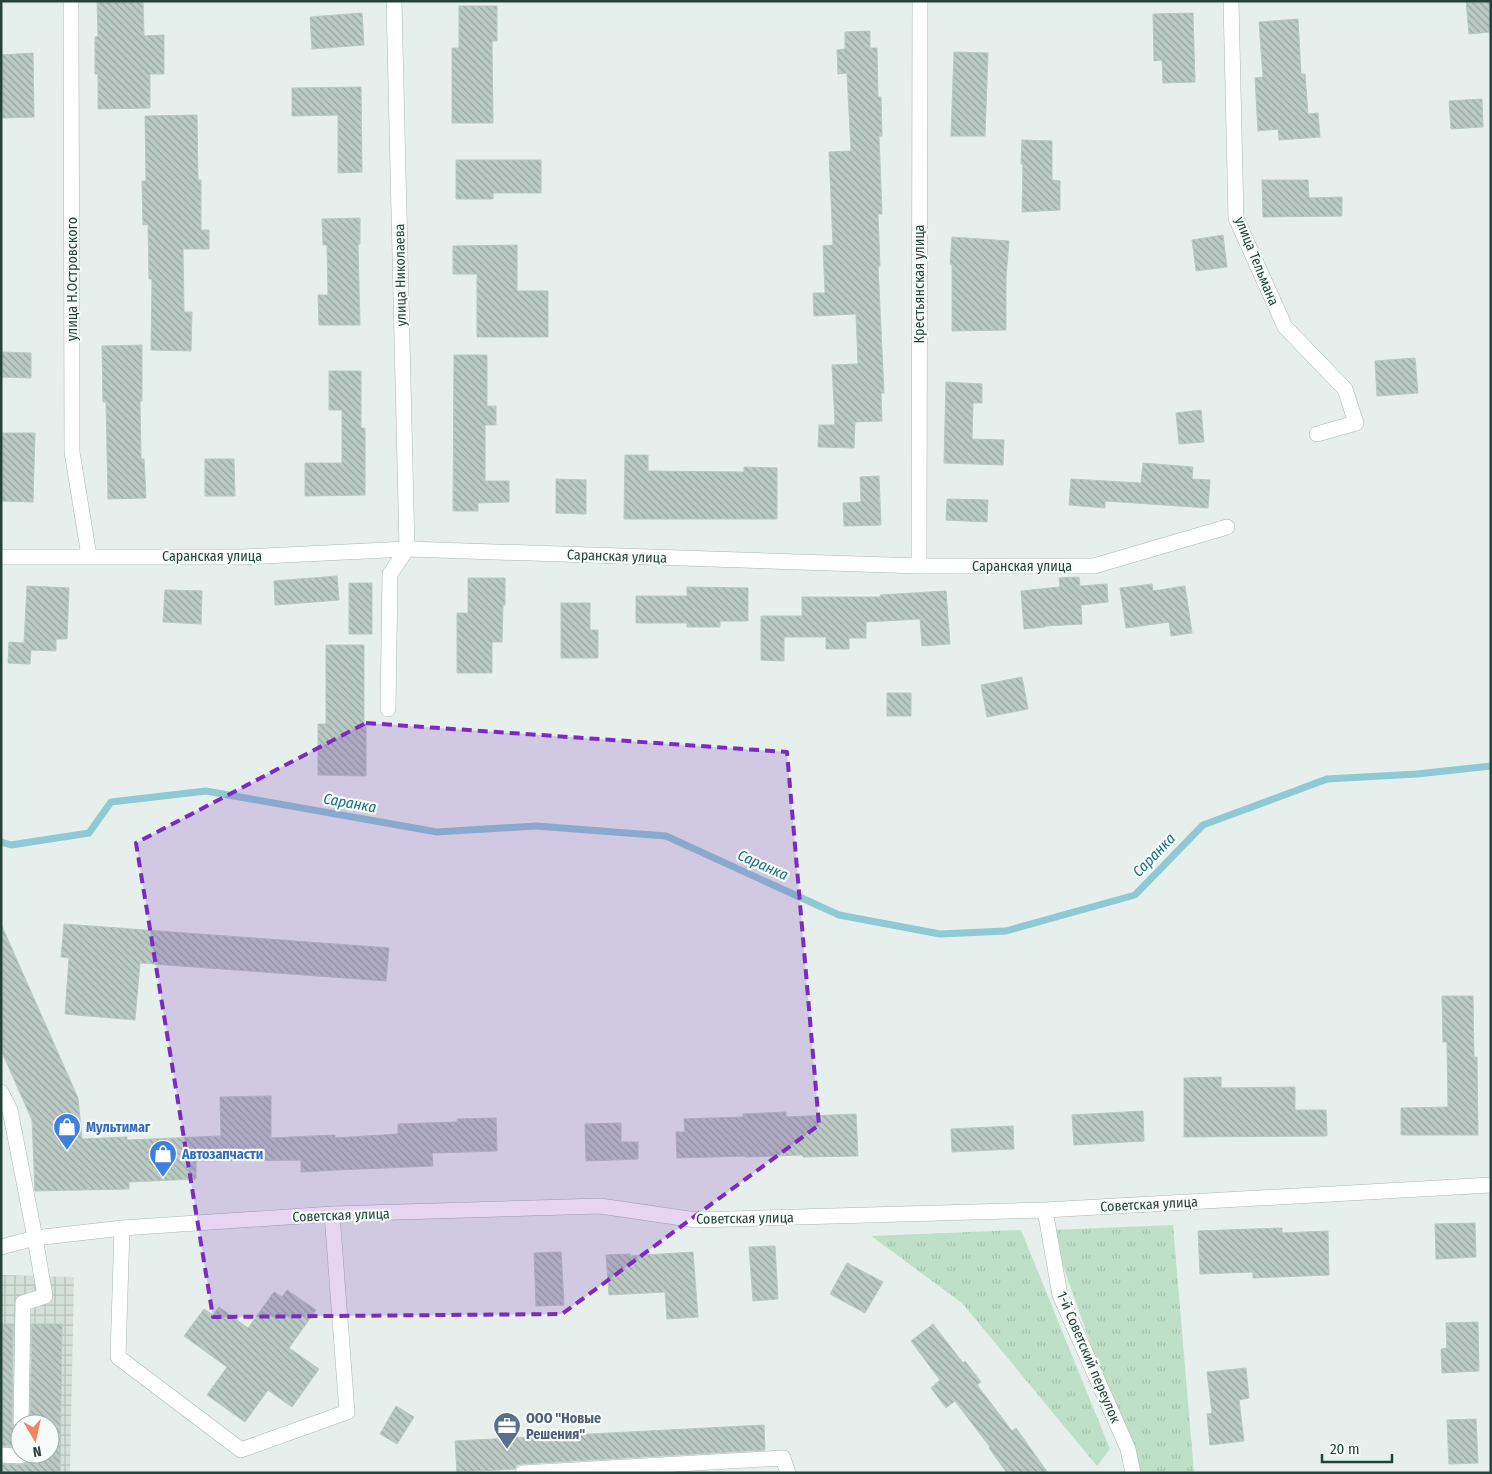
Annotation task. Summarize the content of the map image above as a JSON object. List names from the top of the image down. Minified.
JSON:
{"streets":{"street":["улица Тельмана","улица Николаева","улица Н.Островского","Крестьянская улица","Саранская улица","Советская улица","1-й Советский переулок"]},"crossings":[["улица Николаева","Саранская улица"],["улица Н.Островского","Саранская улица"],["Крестьянская улица","Саранская улица"],["Советская улица","1-й Советский переулок"]],"water":["Саранка"],"places":{"shop":["Мультимаг","Автозапчасти"],"office":["ООО \"Новые Решения\""]},"scale_bar":"20 m","north":"bottom"}
